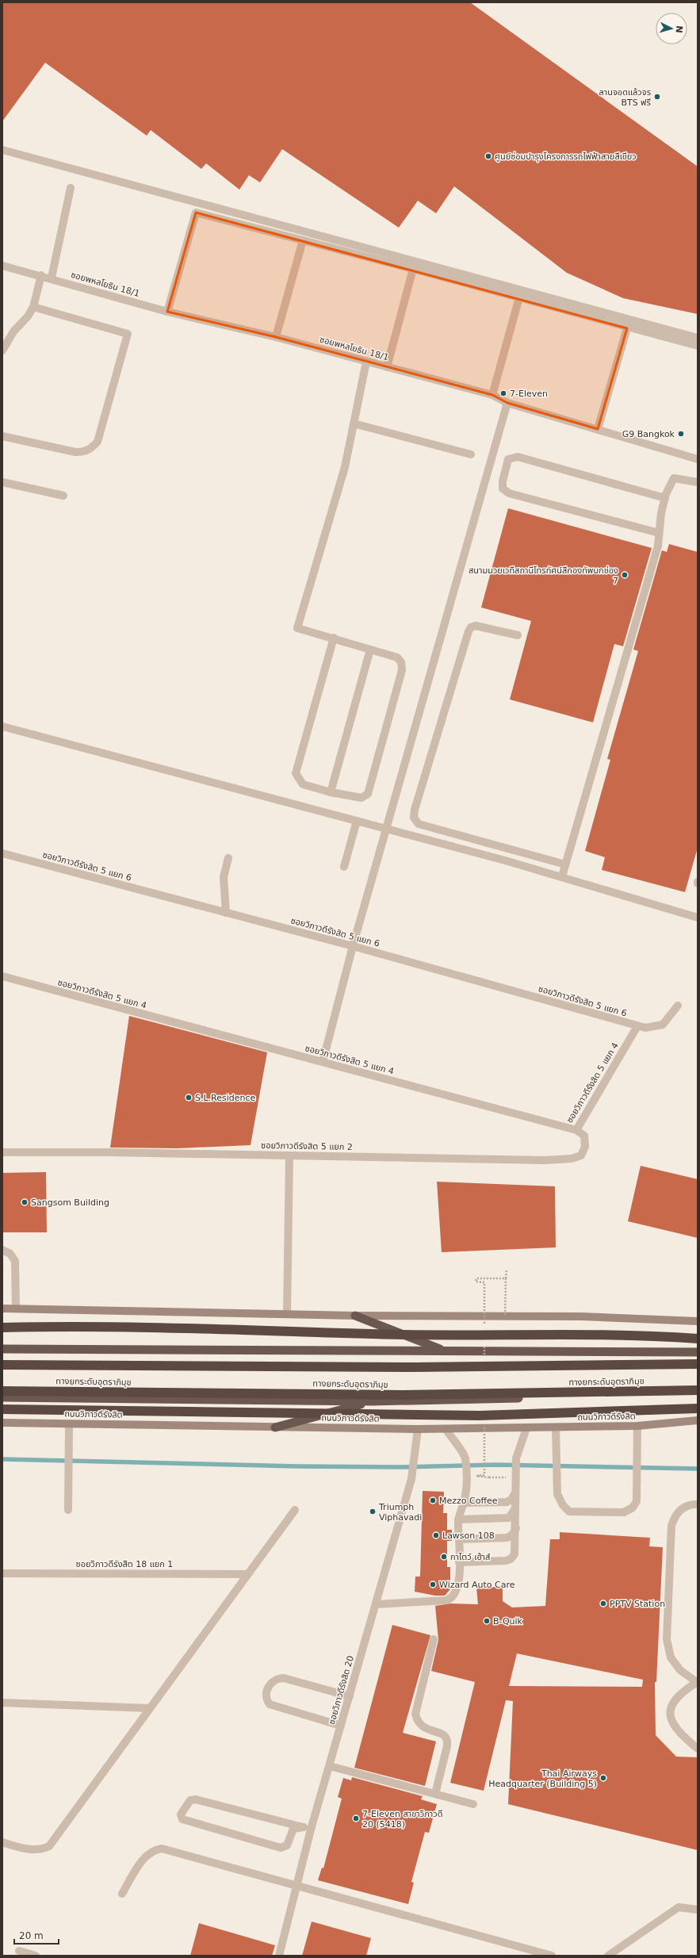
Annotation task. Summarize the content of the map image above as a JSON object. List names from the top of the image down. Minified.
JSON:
{"streets":{"highway":["ทางยกระดับอุตราภิมุข","ถนนวิภาวดีรังสิต"],"street":["ซอยพหลโยธิน 18/1","ซอยวิภาวดีรังสิต 5 แยก 6","ซอยวิภาวดีรังสิต 5 แยก 4","ซอยวิภาวดีรังสิต 5 แยก 2","ซอยวิภาวดีรังสิต 18 แยก 1","ซอยวิภาวดีรังสิต 20"]},"crossings":[["ซอยวิภาวดีรังสิต 5 แยก 6","ซอยวิภาวดีรังสิต 5 แยก 4"],["ซอยวิภาวดีรังสิต 5 แยก 4","ซอยวิภาวดีรังสิต 5 แยก 2"],["ถนนวิภาวดีรังสิต","ซอยวิภาวดีรังสิต 20"]],"places":["ลานจอดแล้วจร BTS ฟรี","ศูนย์ซ่อมบำรุงโครงการรถไฟฟ้าสายสีเขียว","7-Eleven","G9 Bangkok","สนามมวยเวทีสถานีโทรทัศน์สีกองทัพบกช่อง 7","S.L.Residence","Sangsom Building","Mezzo Coffee","Triumph Viphavadi","Lawson 108","กาโตว์ เฮ้าส์","Wizard Auto Care","PPTV Station","B-Quik","Thai Airways Headquarter (Building 5)","7-Eleven สาขาวิภาวดี 20 (5418)"],"scale_bar":"20 m","north":"right"}
